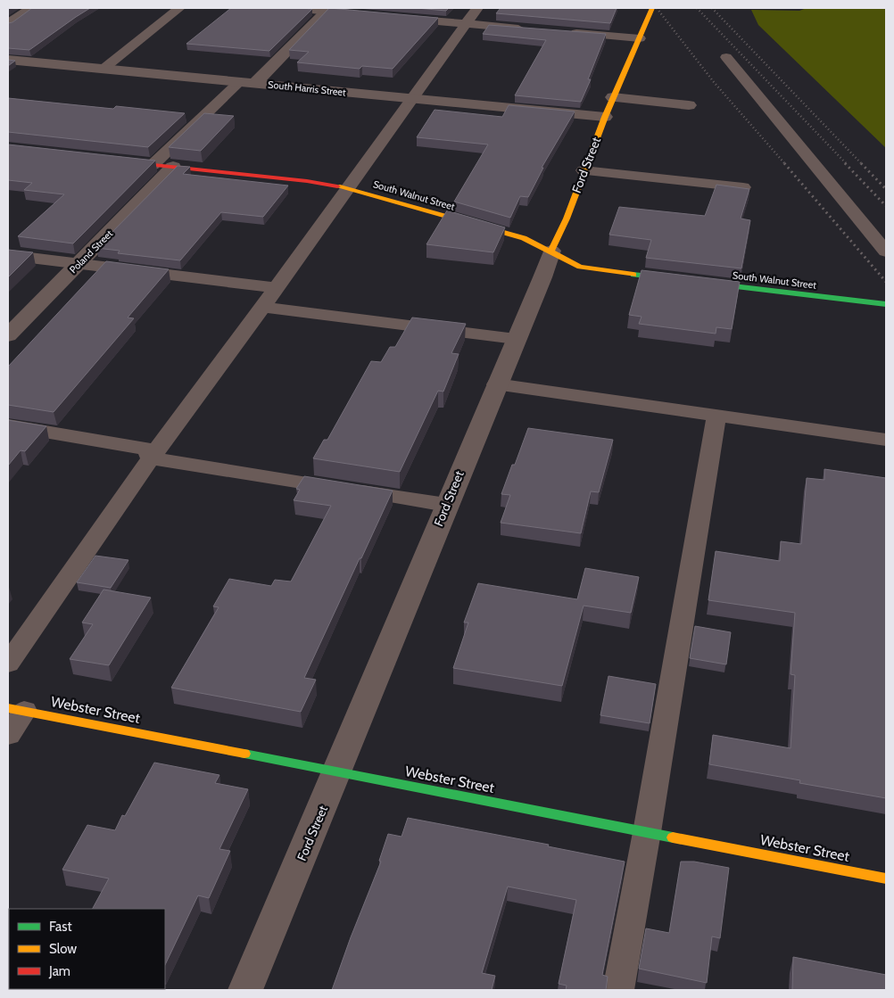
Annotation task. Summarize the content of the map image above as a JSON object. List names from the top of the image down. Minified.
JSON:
{"streets":{"street":["South Harris Street","Ford Street","South Walnut Street","Poland Street","Webster Street"]},"crossings":[["South Harris Street","Ford Street"],["Ford Street","South Walnut Street"],["Ford Street","Webster Street"],["South Walnut Street","Poland Street"]],"legend":["Fast","Slow","Jam"]}
